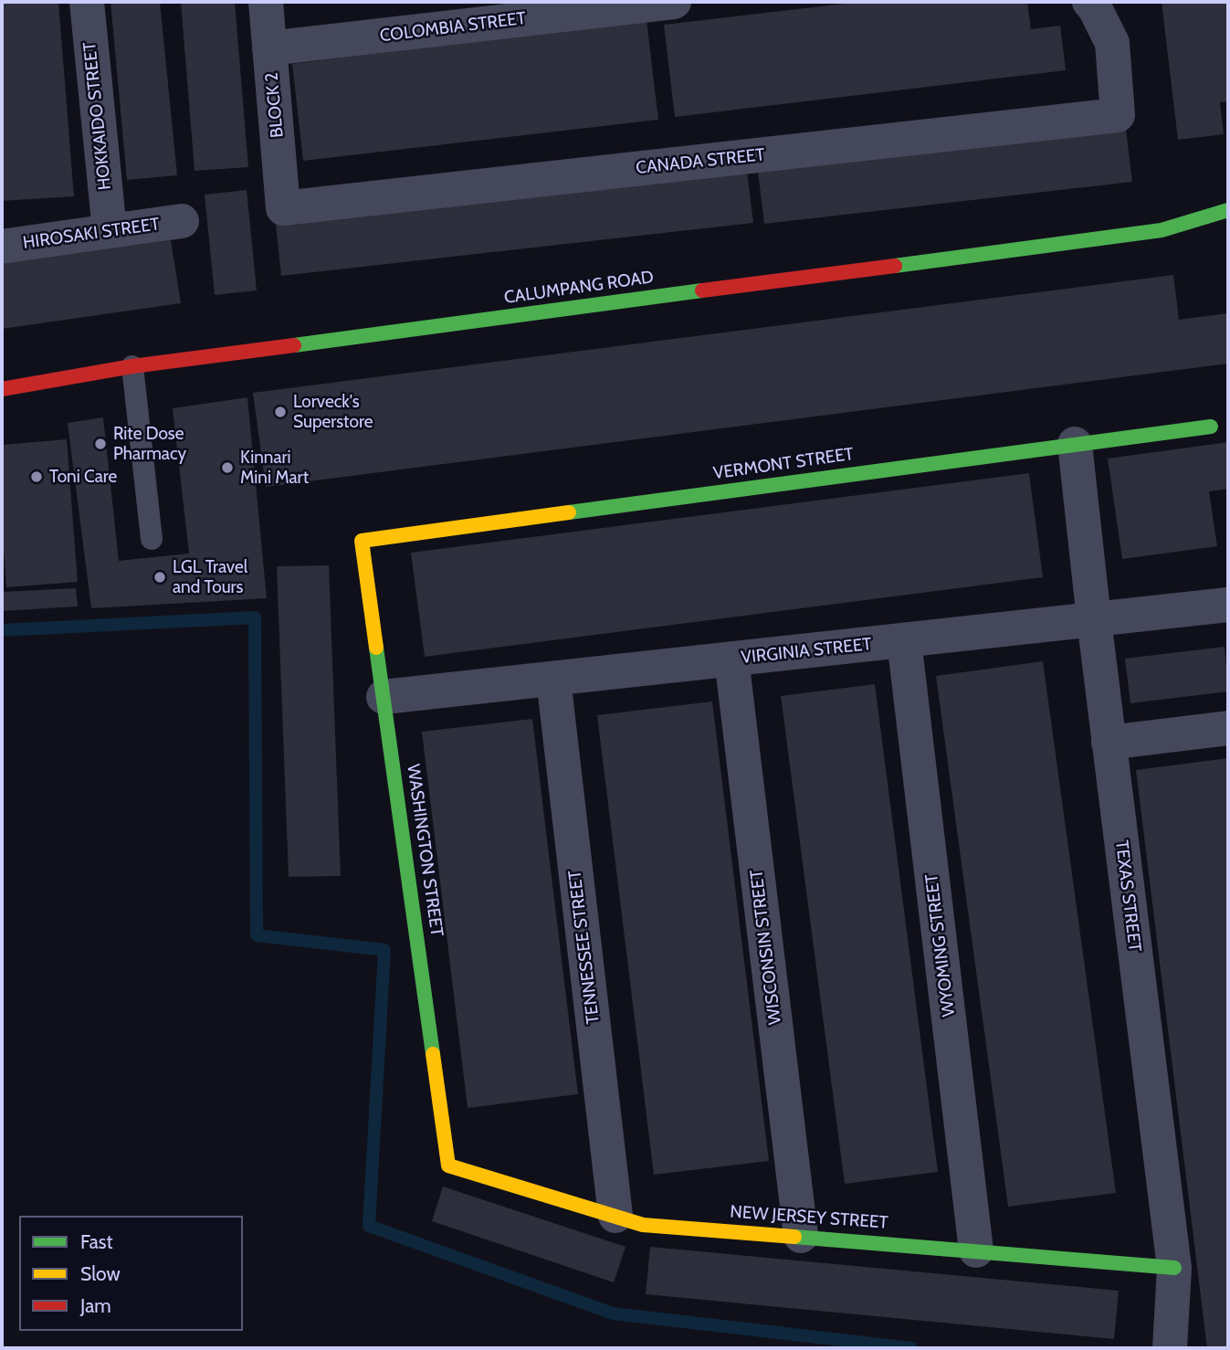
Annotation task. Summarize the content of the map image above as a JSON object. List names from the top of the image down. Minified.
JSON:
{"streets":{"street":["COLOMBIA STREET","BLOCK 2","HOKKAIDO STREET","CANADA STREET","HIROSAKI STREET","CALUMPANG ROAD","VERMONT STREET","VIRGINIA STREET","WASHINGTON STREET","TEXAS STREET","WYOMING STREET","TENNESSEE STREET","WISCONSIN STREET","NEW JERSEY STREET"]},"crossings":[["COLOMBIA STREET","BLOCK 2"],["BLOCK 2","CANADA STREET"],["HOKKAIDO STREET","HIROSAKI STREET"],["VERMONT STREET","WASHINGTON STREET"],["VERMONT STREET","TEXAS STREET"],["VIRGINIA STREET","WASHINGTON STREET"],["VIRGINIA STREET","TEXAS STREET"],["VIRGINIA STREET","WYOMING STREET"],["VIRGINIA STREET","TENNESSEE STREET"],["VIRGINIA STREET","WISCONSIN STREET"],["WASHINGTON STREET","NEW JERSEY STREET"],["TEXAS STREET","NEW JERSEY STREET"],["WYOMING STREET","NEW JERSEY STREET"],["TENNESSEE STREET","NEW JERSEY STREET"],["WISCONSIN STREET","NEW JERSEY STREET"]],"places":["Lorveck's Superstore","Rite Dose Pharmacy","Kinnari Mini Mart","Toni Care","LGL Travel and Tours"],"legend":["Fast","Slow","Jam"]}
